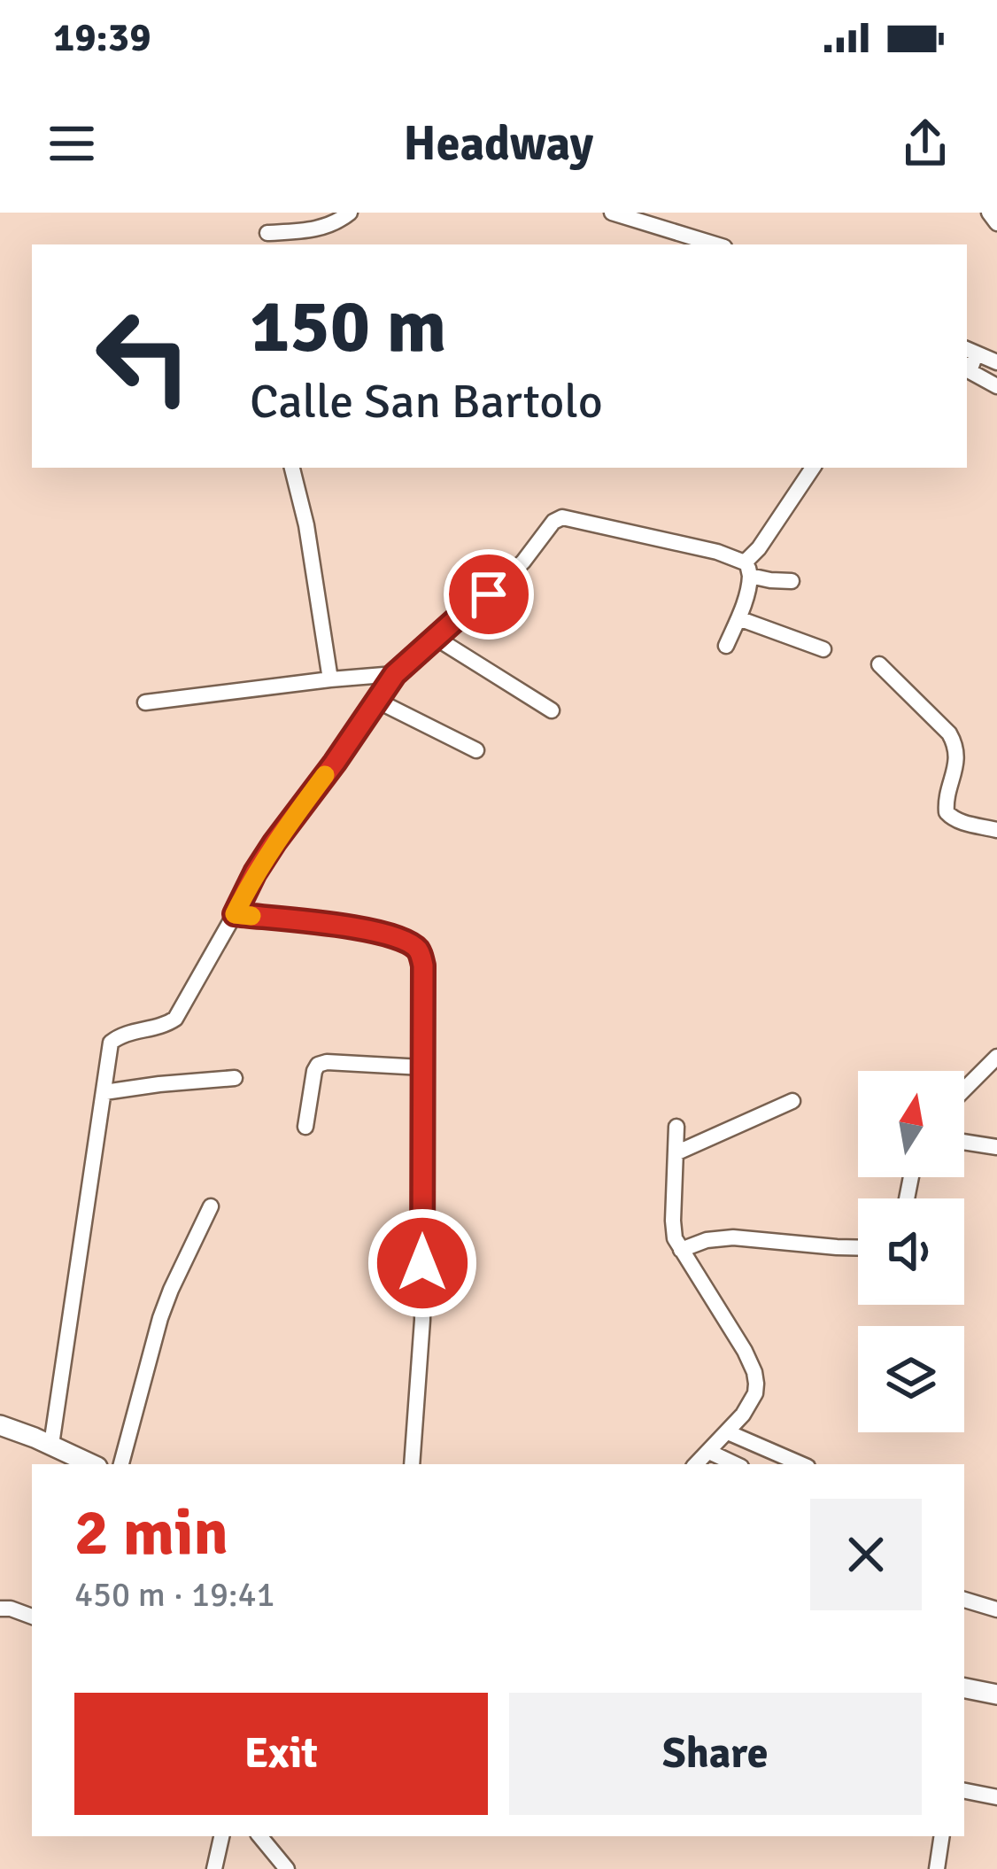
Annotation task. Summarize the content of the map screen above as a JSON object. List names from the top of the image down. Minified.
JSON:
{"north":"top","page":{"status":"19:39","header":"Headway","turn":["150 m","Calle San Bartolo"],"heading":["2 min","450 m · 19:41"],"buttons":["Exit","Share"]}}
